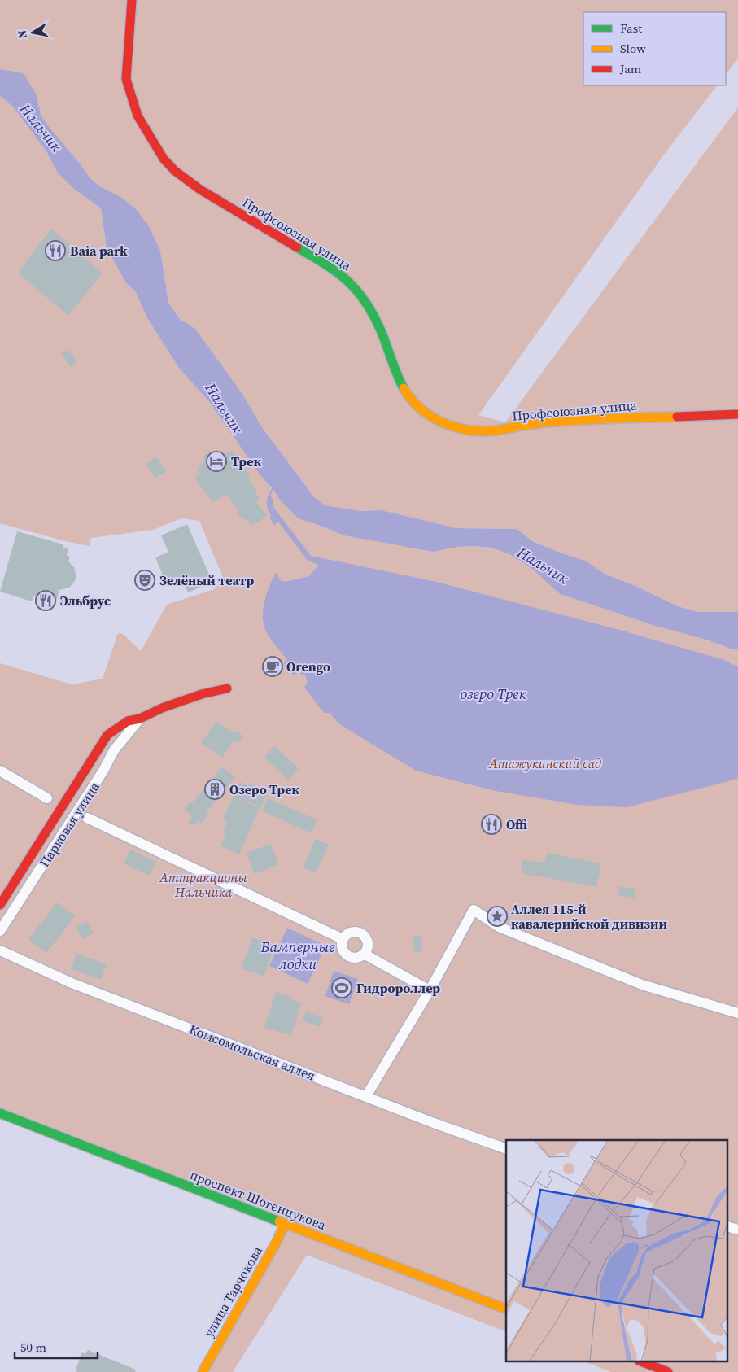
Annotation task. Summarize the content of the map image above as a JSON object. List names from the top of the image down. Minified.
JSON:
{"streets":{"street":["Профсоюзная улица","Парковая улица","Комсомольская аллея","проспект Шогенцукова","улица Тарчокова"]},"crossings":[["проспект Шогенцукова","улица Тарчокова"]],"water":["Нальчик","озеро Трек","Бамперные лодки"],"parks":["Атажукинский сад","Аттракционы Нальчика"],"places":{"restaurant":["Baia park","Эльбрус","Offi"],"hotel":["Трек"],"theatre":["Зелёный театр"],"cafe":["Orengo"],"building":["Озеро Трек"],"place":["Аллея 115-й кавалерийской дивизии"],"sports":["Гидророллер"]},"legend":["Fast","Slow","Jam"],"scale_bar":"50 m","north":"left"}
